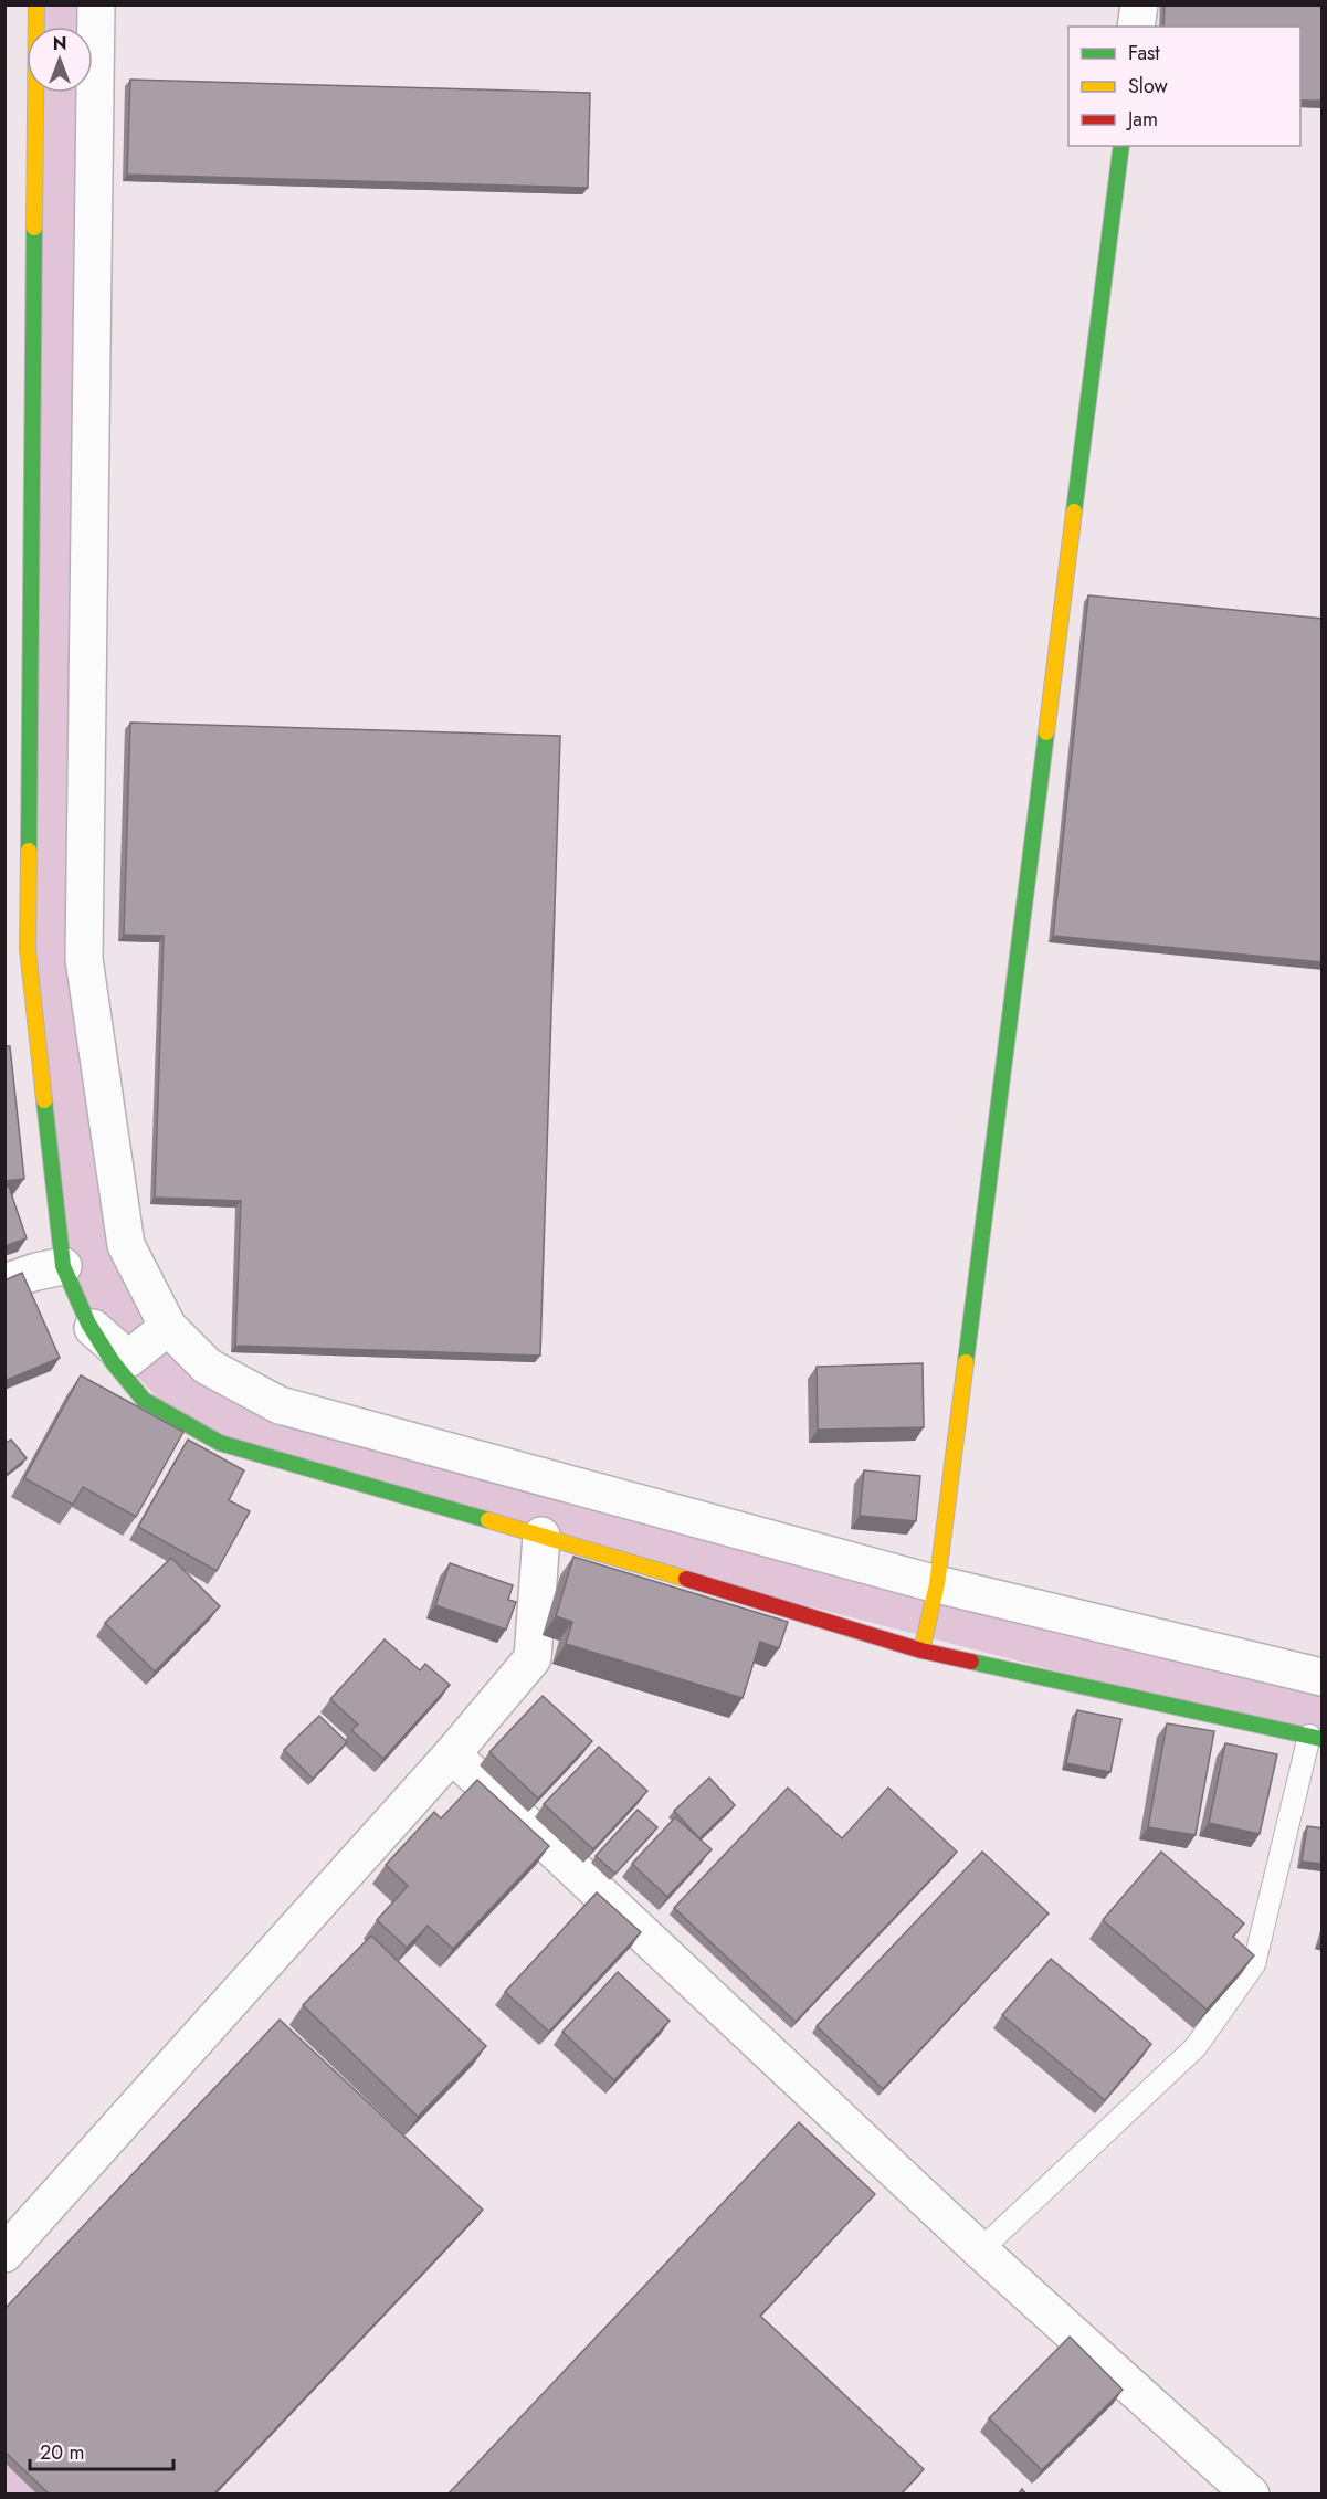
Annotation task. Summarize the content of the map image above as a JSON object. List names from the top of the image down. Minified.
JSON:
{"legend":["Fast","Slow","Jam"],"scale_bar":"20 m","north":"top"}
